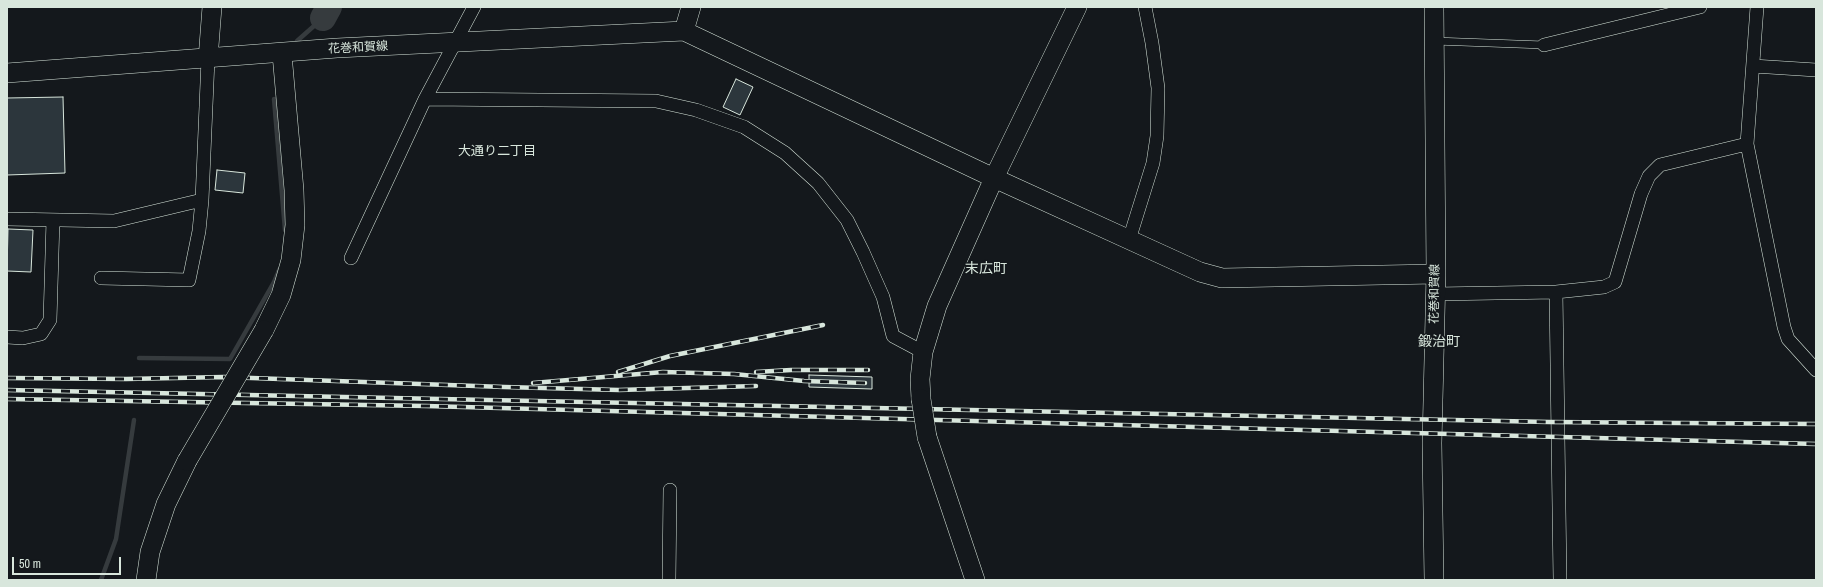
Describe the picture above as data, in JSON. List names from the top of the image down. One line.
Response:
{"streets":{"street":["花巻和賀線"]},"districts":["大通り二丁目","末広町","鍛治町"],"scale_bar":"50 m"}
